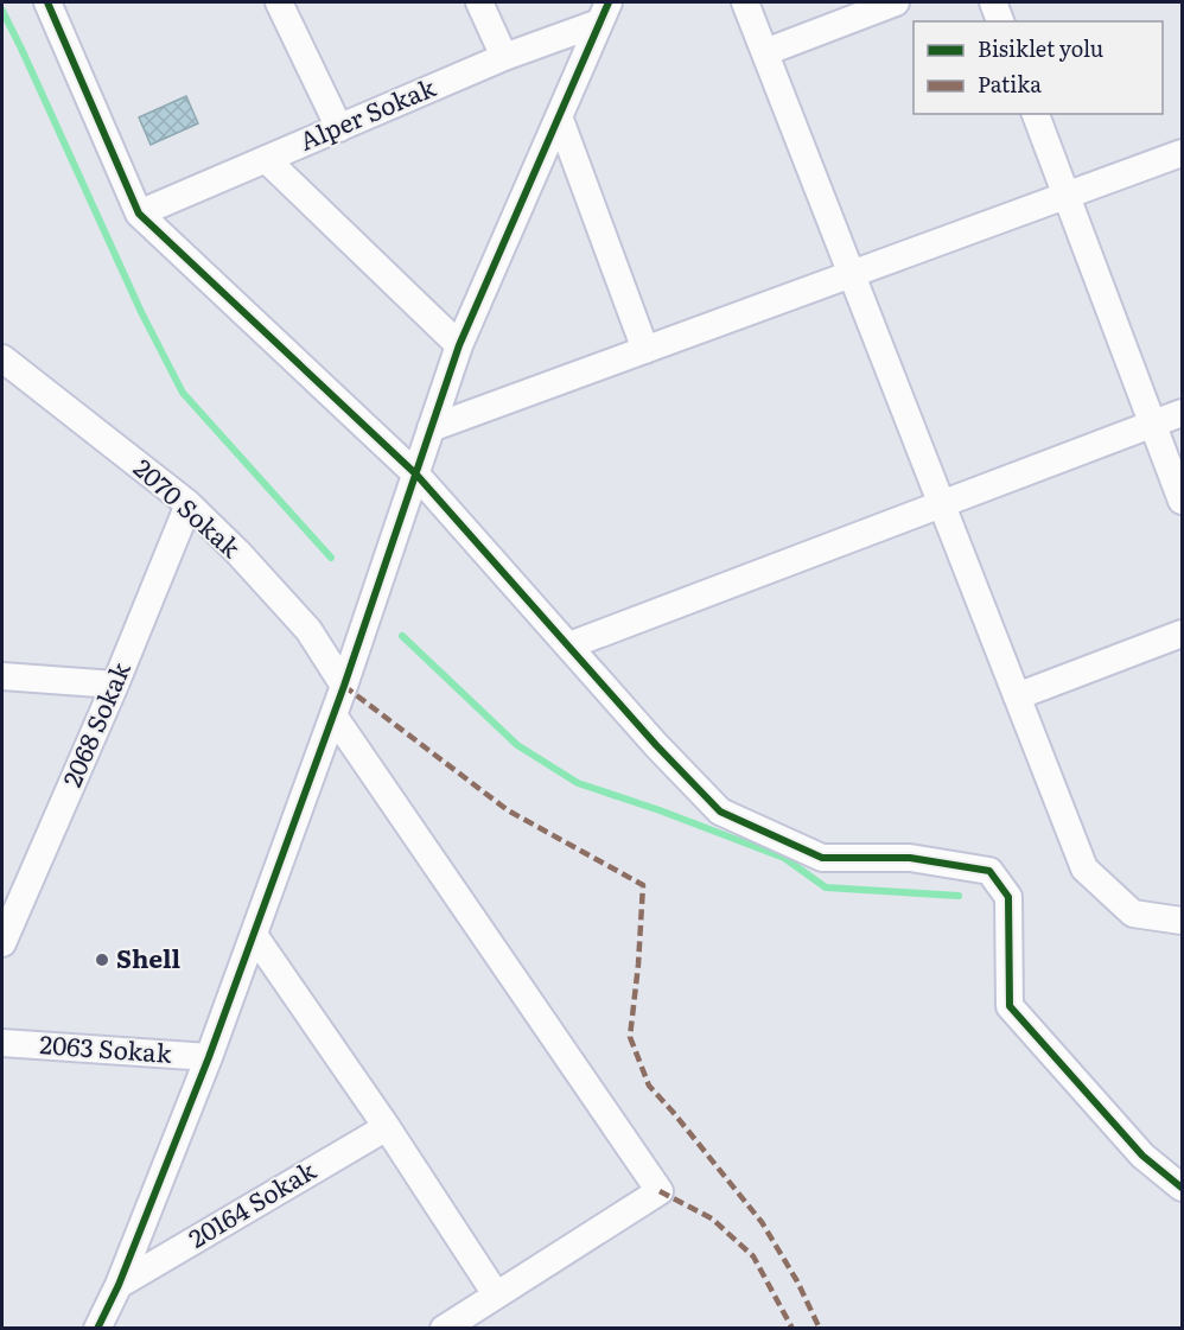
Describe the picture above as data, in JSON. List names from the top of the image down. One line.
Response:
{"streets":{"street":["Alper Sokak","2070 Sokak","2068 Sokak","2063 Sokak","20164 Sokak"]},"crossings":[["2070 Sokak","2068 Sokak"]],"places":["Shell"],"legend":["Bisiklet yolu","Patika"]}
